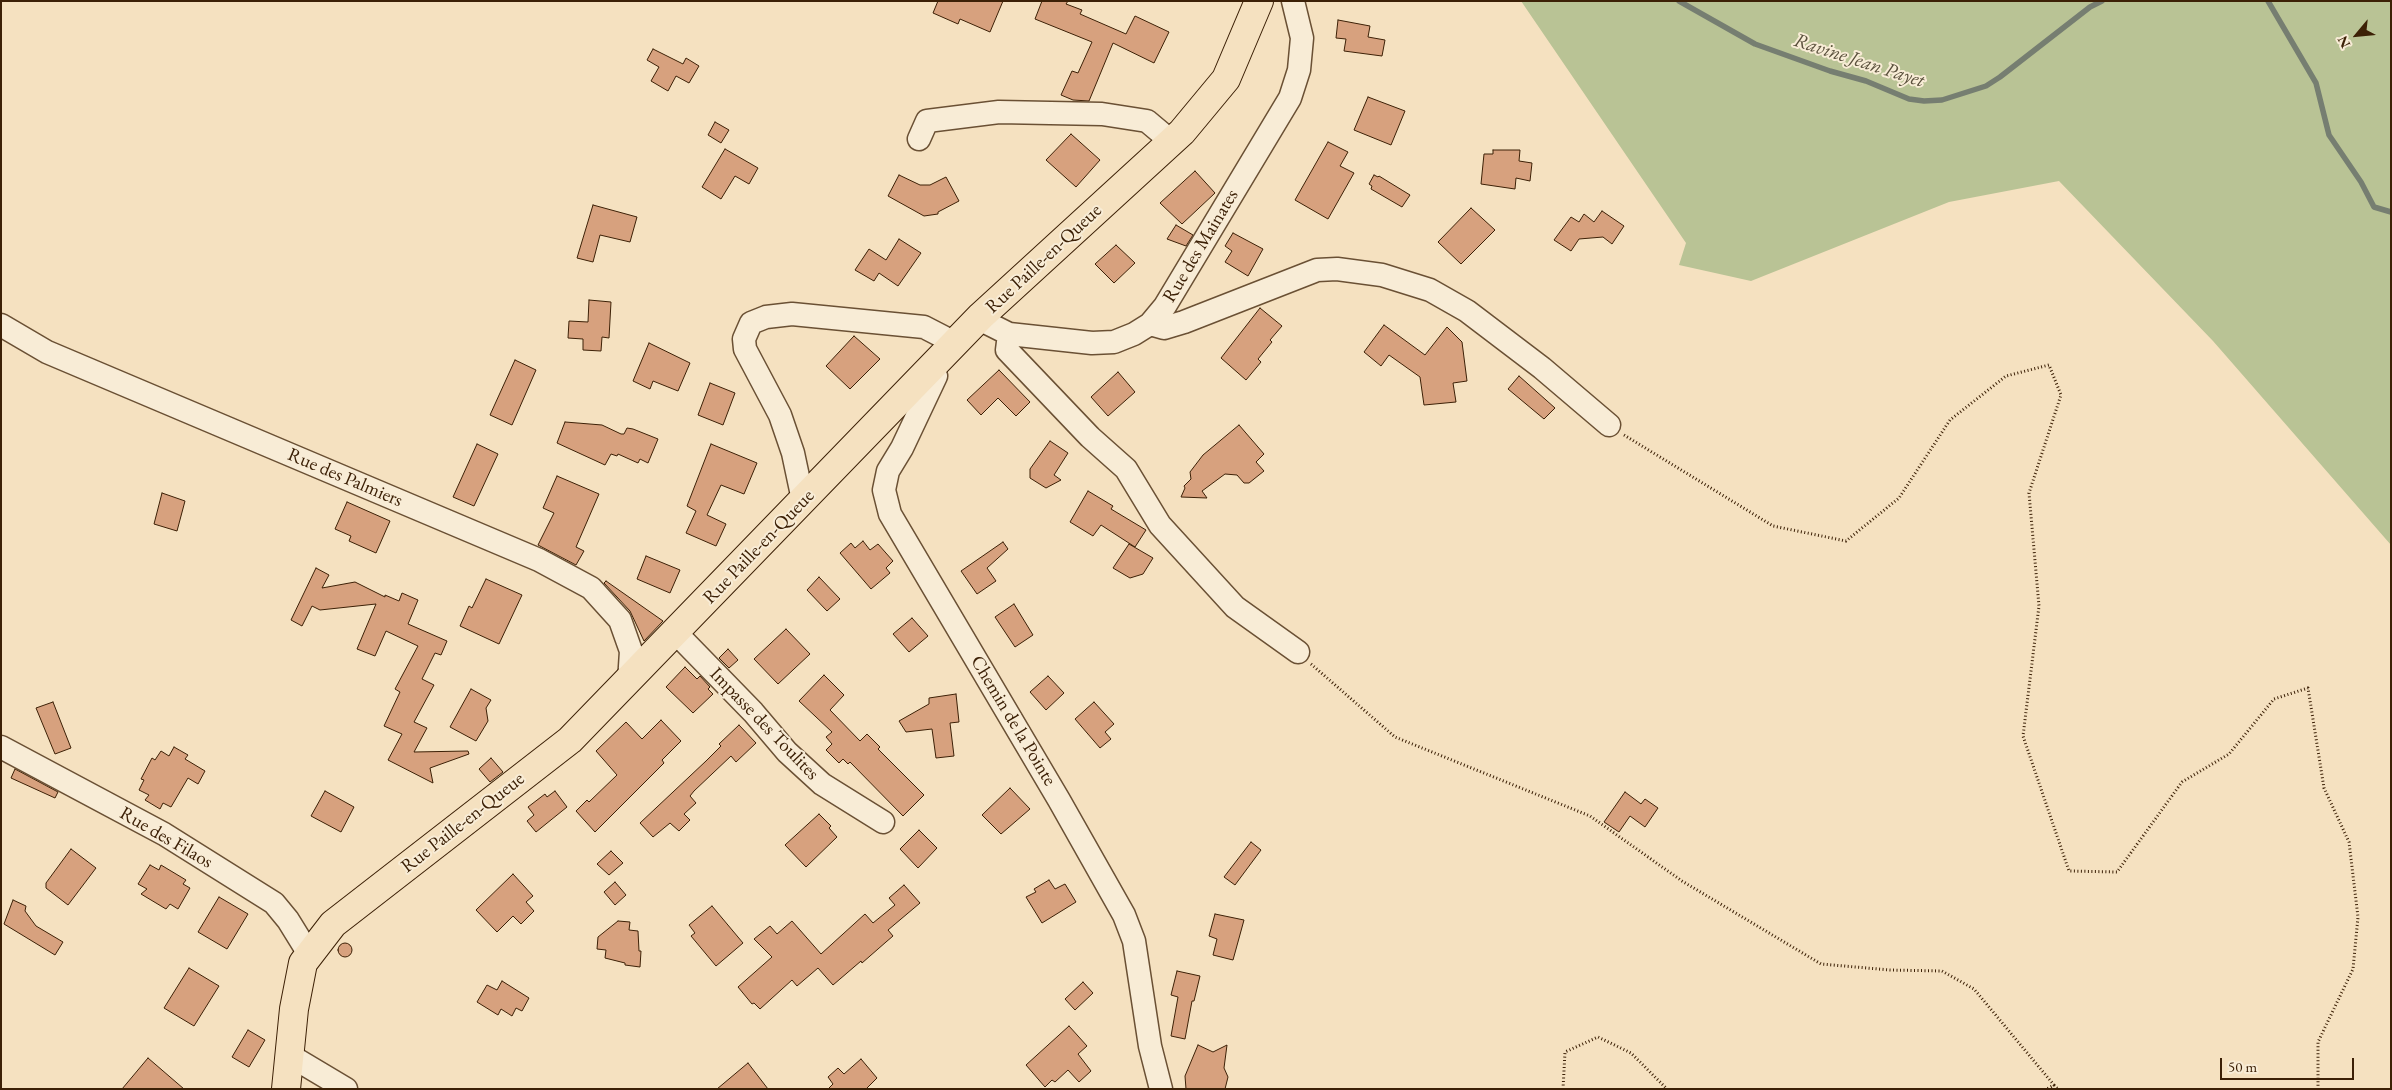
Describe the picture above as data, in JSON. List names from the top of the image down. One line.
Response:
{"streets":{"main road":["Rue Paille-en-Queue"],"street":["Rue des Mainates","Rue des Palmiers","Chemin de la Pointe","Impasse des Toulites","Rue des Filaos"]},"crossings":[["Rue des Mainates","Rue Paille-en-Queue"],["Rue Paille-en-Queue","Rue des Palmiers"],["Rue Paille-en-Queue","Chemin de la Pointe"],["Rue Paille-en-Queue","Impasse des Toulites"],["Rue Paille-en-Queue","Rue des Filaos"]],"water":["Ravine Jean Payet"],"scale_bar":"50 m","north":"bottom left"}
